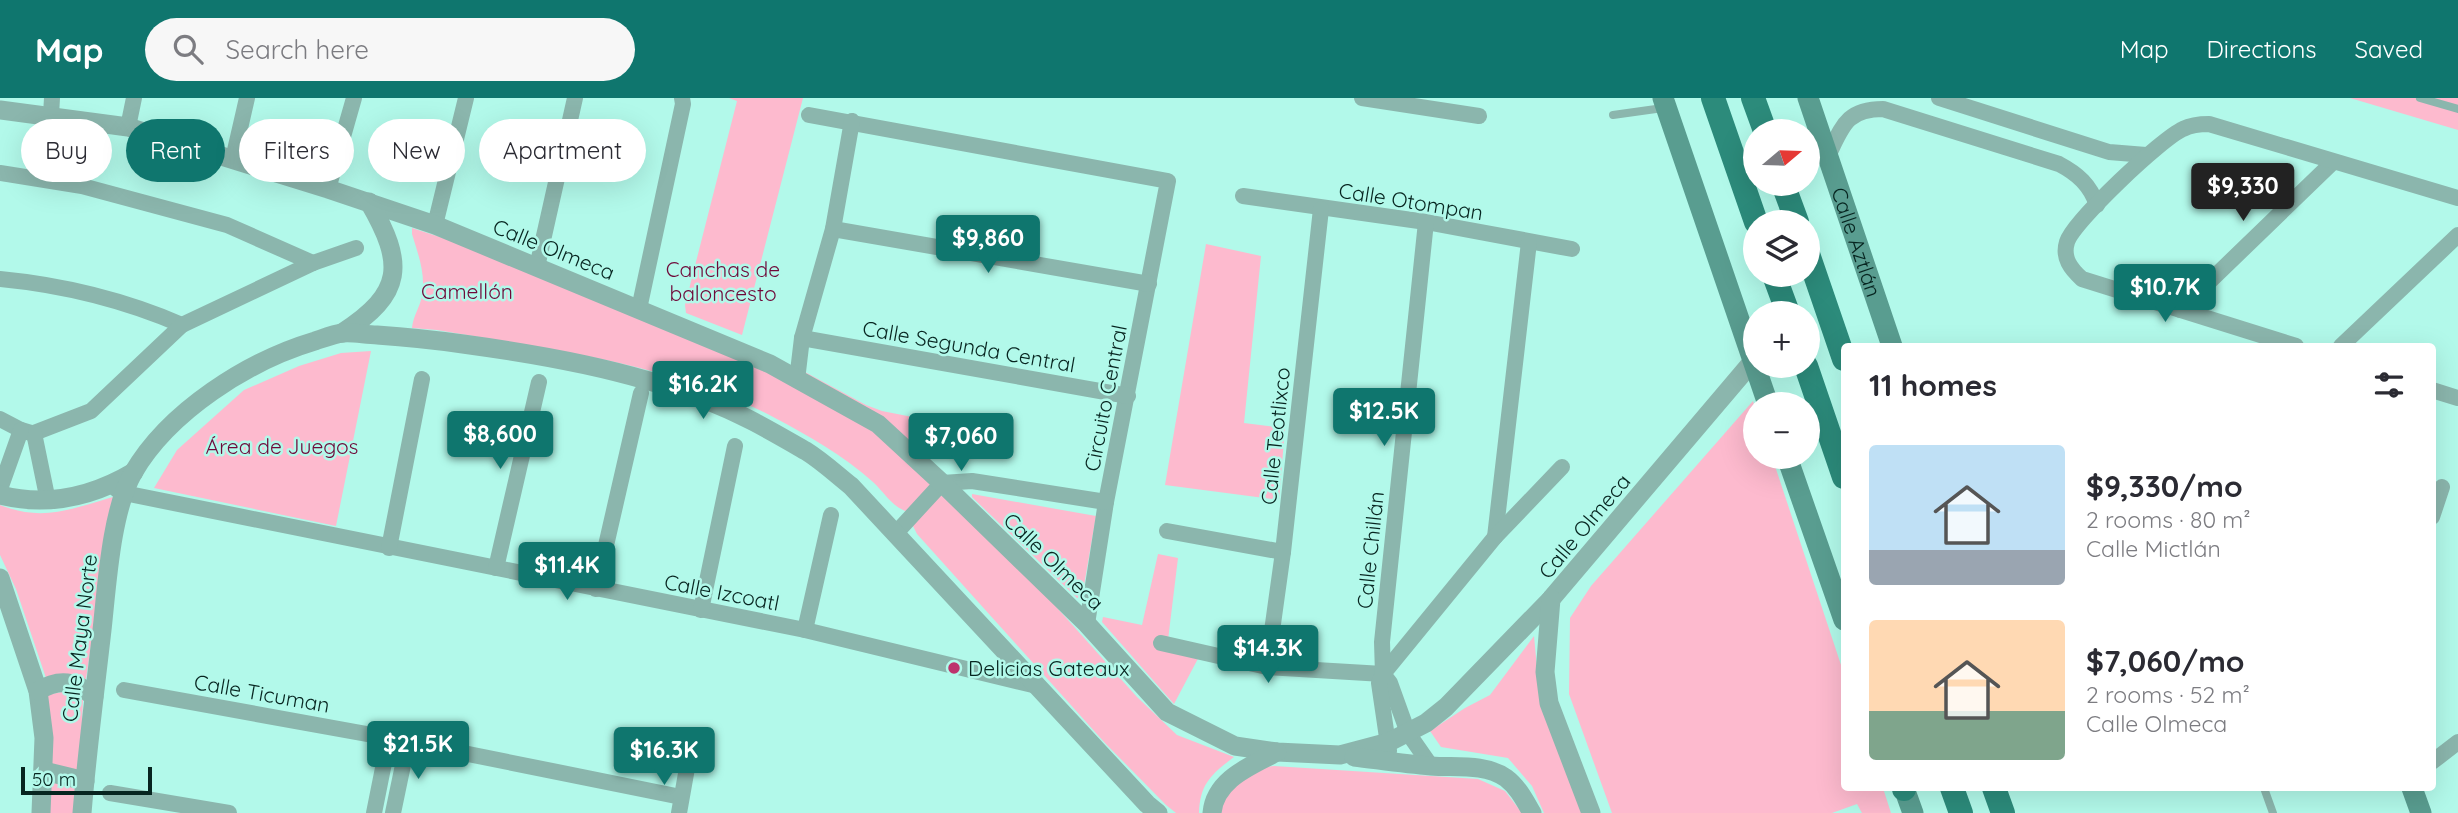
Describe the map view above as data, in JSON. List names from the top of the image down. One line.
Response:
{"streets":{"main road":["Calle Aztlán"],"street":["Calle Otompan","Calle Olmeca","Calle Segunda Central","Circuito Central","Calle Teotlixco","Calle Chillán","Calle Izcoatl","Calle Maya Norte","Calle Ticuman"]},"crossings":[["Calle Otompan","Calle Teotlixco"],["Calle Otompan","Calle Chillán"],["Calle Olmeca","Circuito Central"],["Calle Olmeca","Calle Chillán"],["Calle Segunda Central","Circuito Central"],["Calle Izcoatl","Calle Maya Norte"]],"parks":["Canchas de baloncesto","Camellón","Área de Juegos"],"places":["Delicias Gateaux"],"scale_bar":"50 m","north":"right","page":{"header":"Map","search":"Search here","nav":["Map","Directions","Saved"],"map_buttons":["+","−"],"chip":["Buy","Rent","Filters","New","Apartment"],"price":["$9,330","$9,860","$10.7K","$16.2K","$12.5K","$8,600","$7,060","$11.4K","$14.3K","$21.5K","$16.3K"],"heading":"11 homes","list":[{"name":"$9,330/mo","note":"2 rooms · 80 m² · Calle Mictlán"},{"name":"$7,060/mo","note":"2 rooms · 52 m² · Calle Olmeca"}],"scale":"50 m"}}
